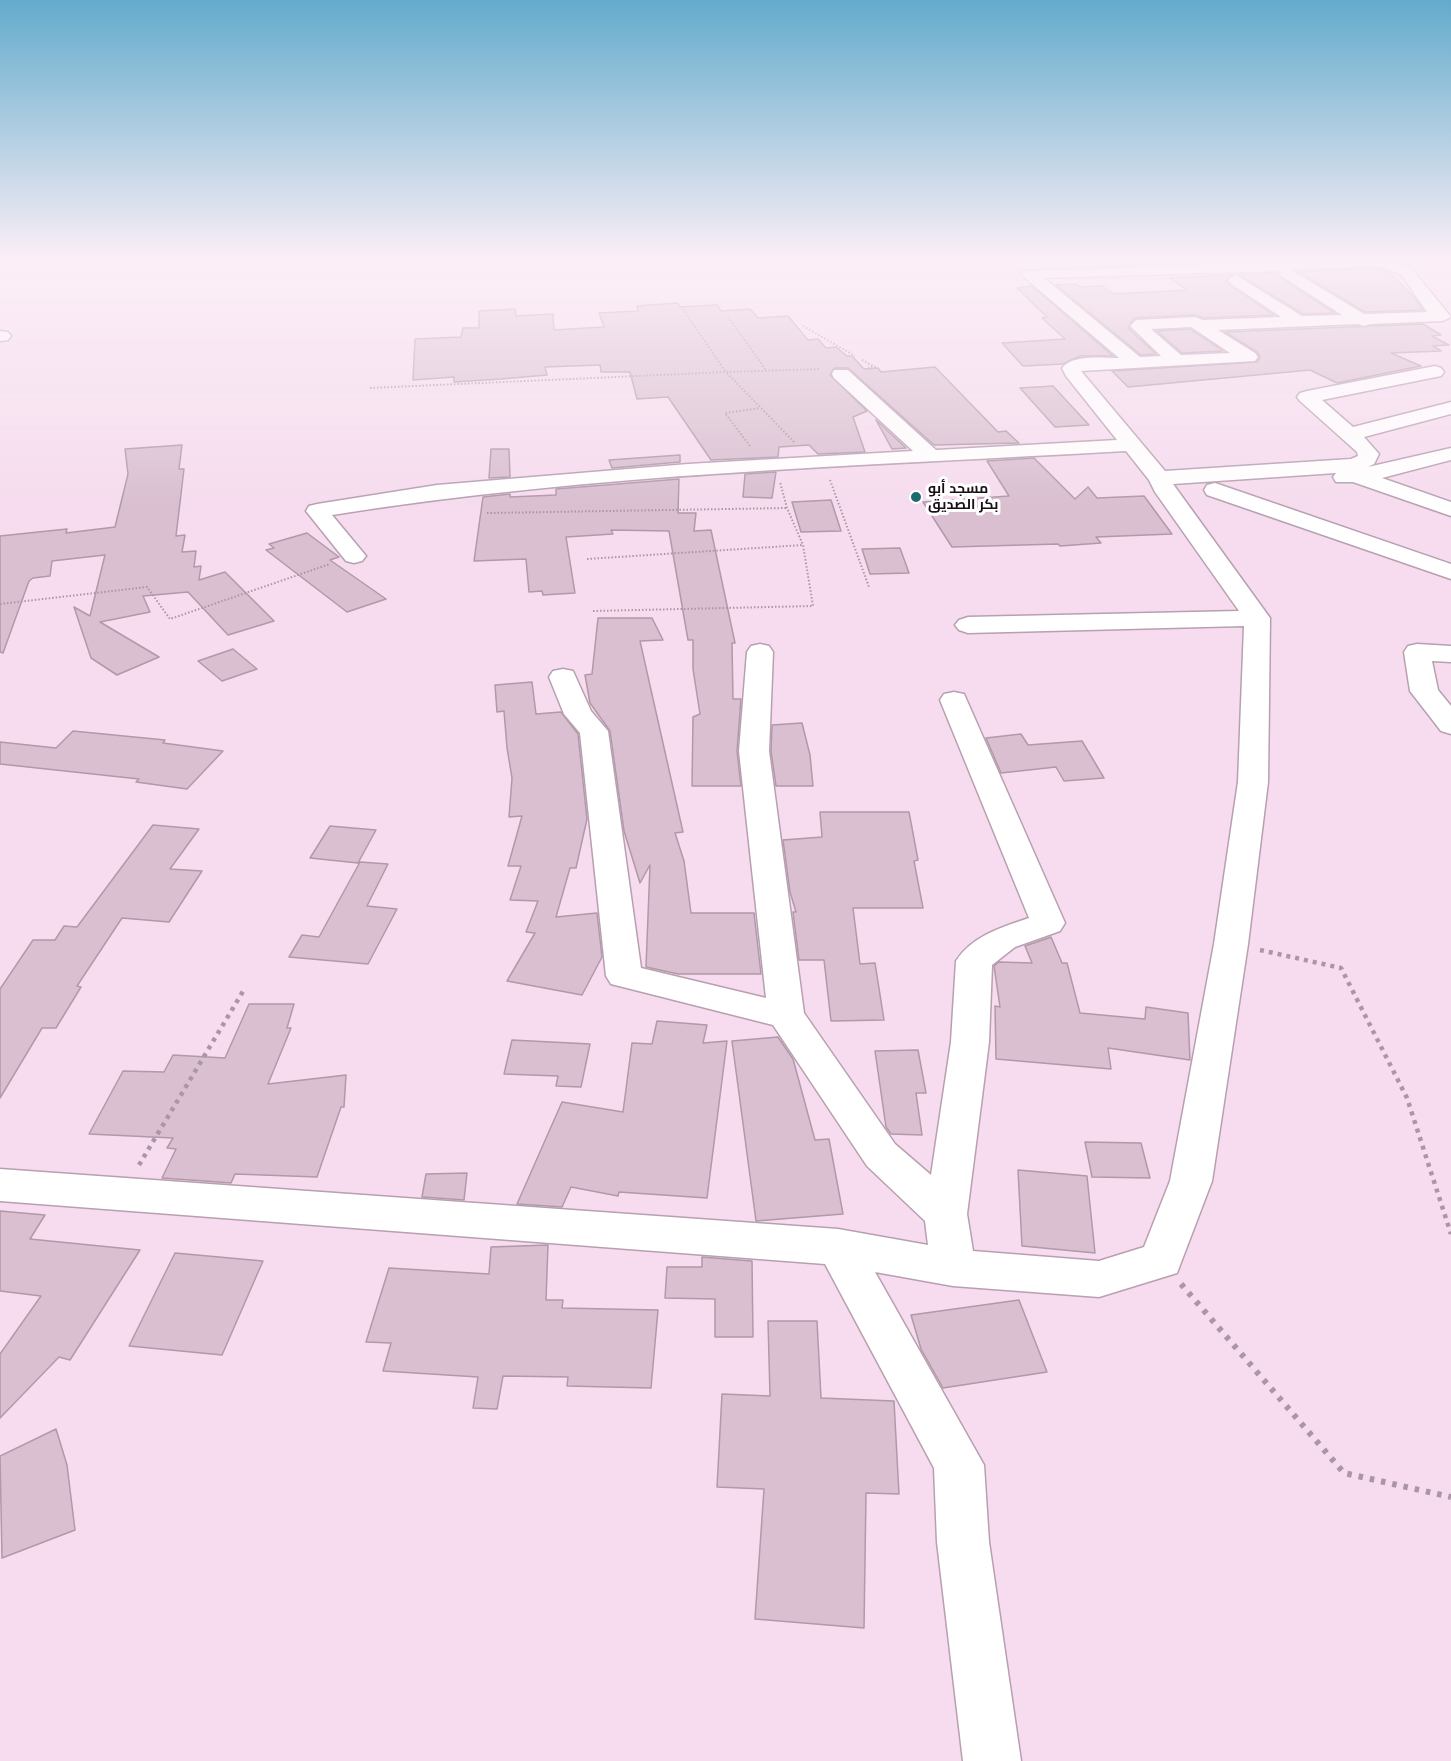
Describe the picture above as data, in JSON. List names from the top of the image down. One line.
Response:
{"places":["مسجد أبو بكر الصديق"]}
